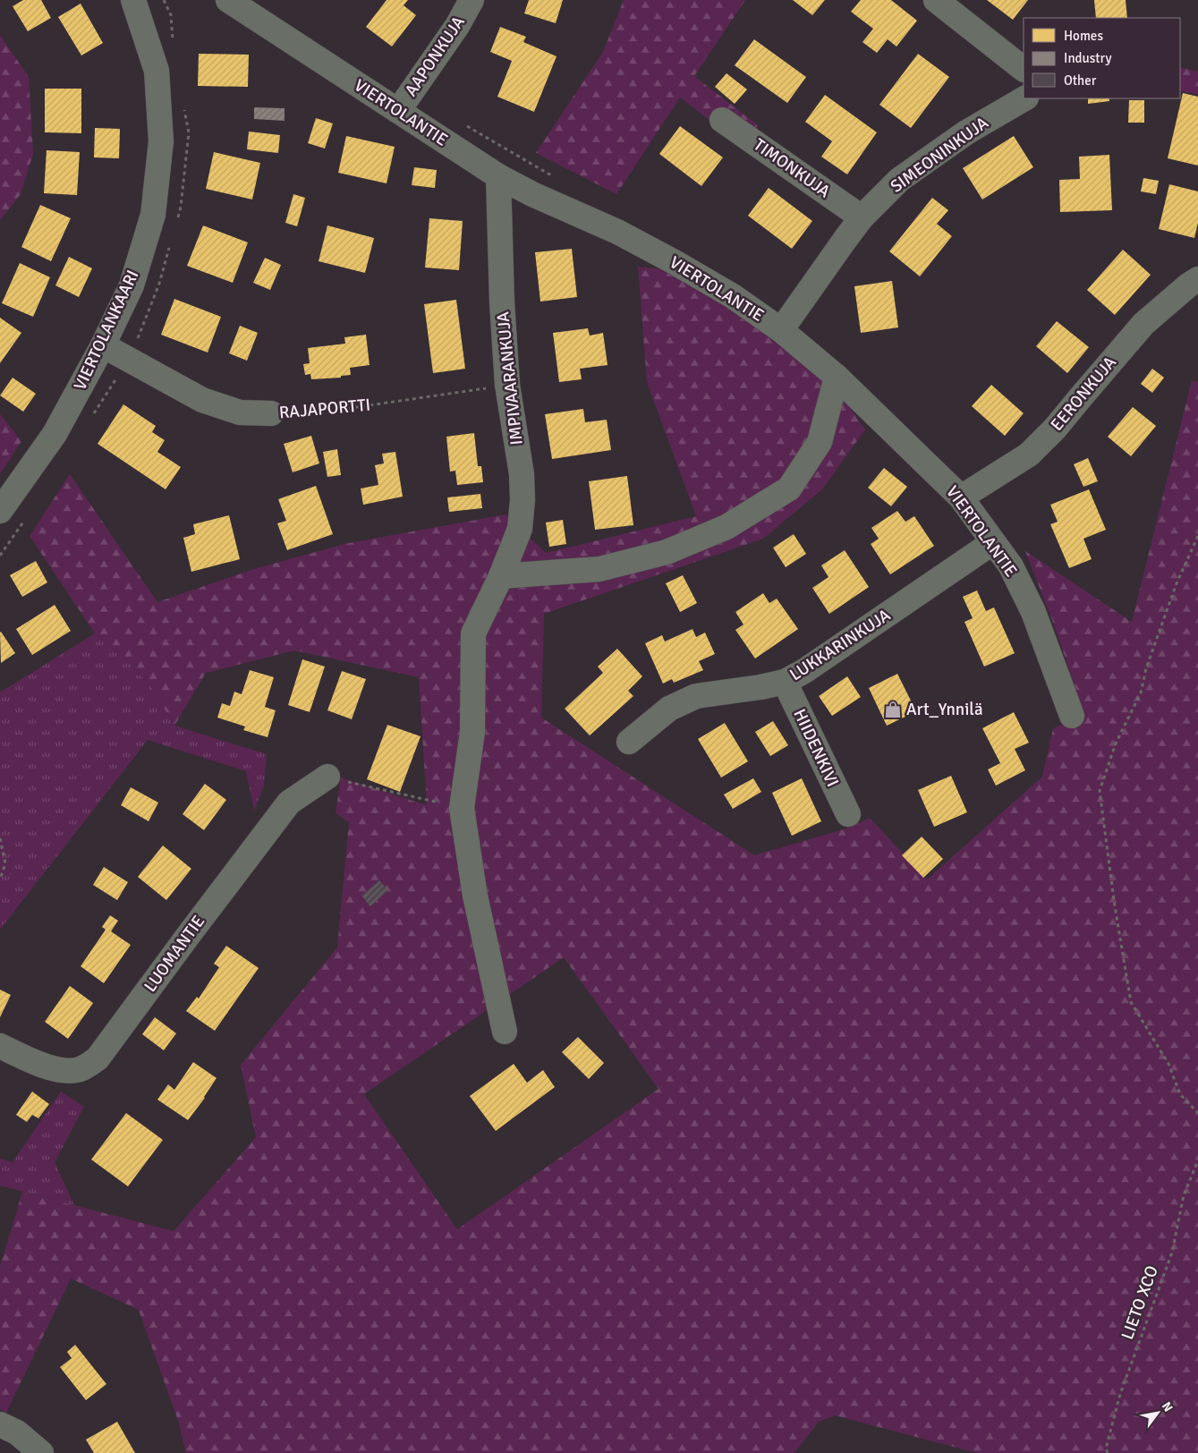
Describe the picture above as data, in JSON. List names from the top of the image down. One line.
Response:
{"streets":{"street":["AAPONKUJA","VIERTOLANTIE","SIMEONINKUJA","TIMONKUJA","VIERTOLANKAARI","IMPIVAARANKUJA","EERONKUJA","RAJAPORTTI","LUKKARINKUJA","HIIDENKIVI","LUOMANTIE"],"path":["LIETO XCO"]},"crossings":[["AAPONKUJA","VIERTOLANTIE"],["VIERTOLANTIE","SIMEONINKUJA"],["VIERTOLANTIE","IMPIVAARANKUJA"],["VIERTOLANTIE","EERONKUJA"],["VIERTOLANTIE","LUKKARINKUJA"],["SIMEONINKUJA","TIMONKUJA"],["VIERTOLANKAARI","RAJAPORTTI"],["IMPIVAARANKUJA","RAJAPORTTI"],["LUKKARINKUJA","HIIDENKIVI"]],"places":{"shop":["Art_Ynnilä"]},"legend":["Homes","Industry","Other"],"north":"top right"}
